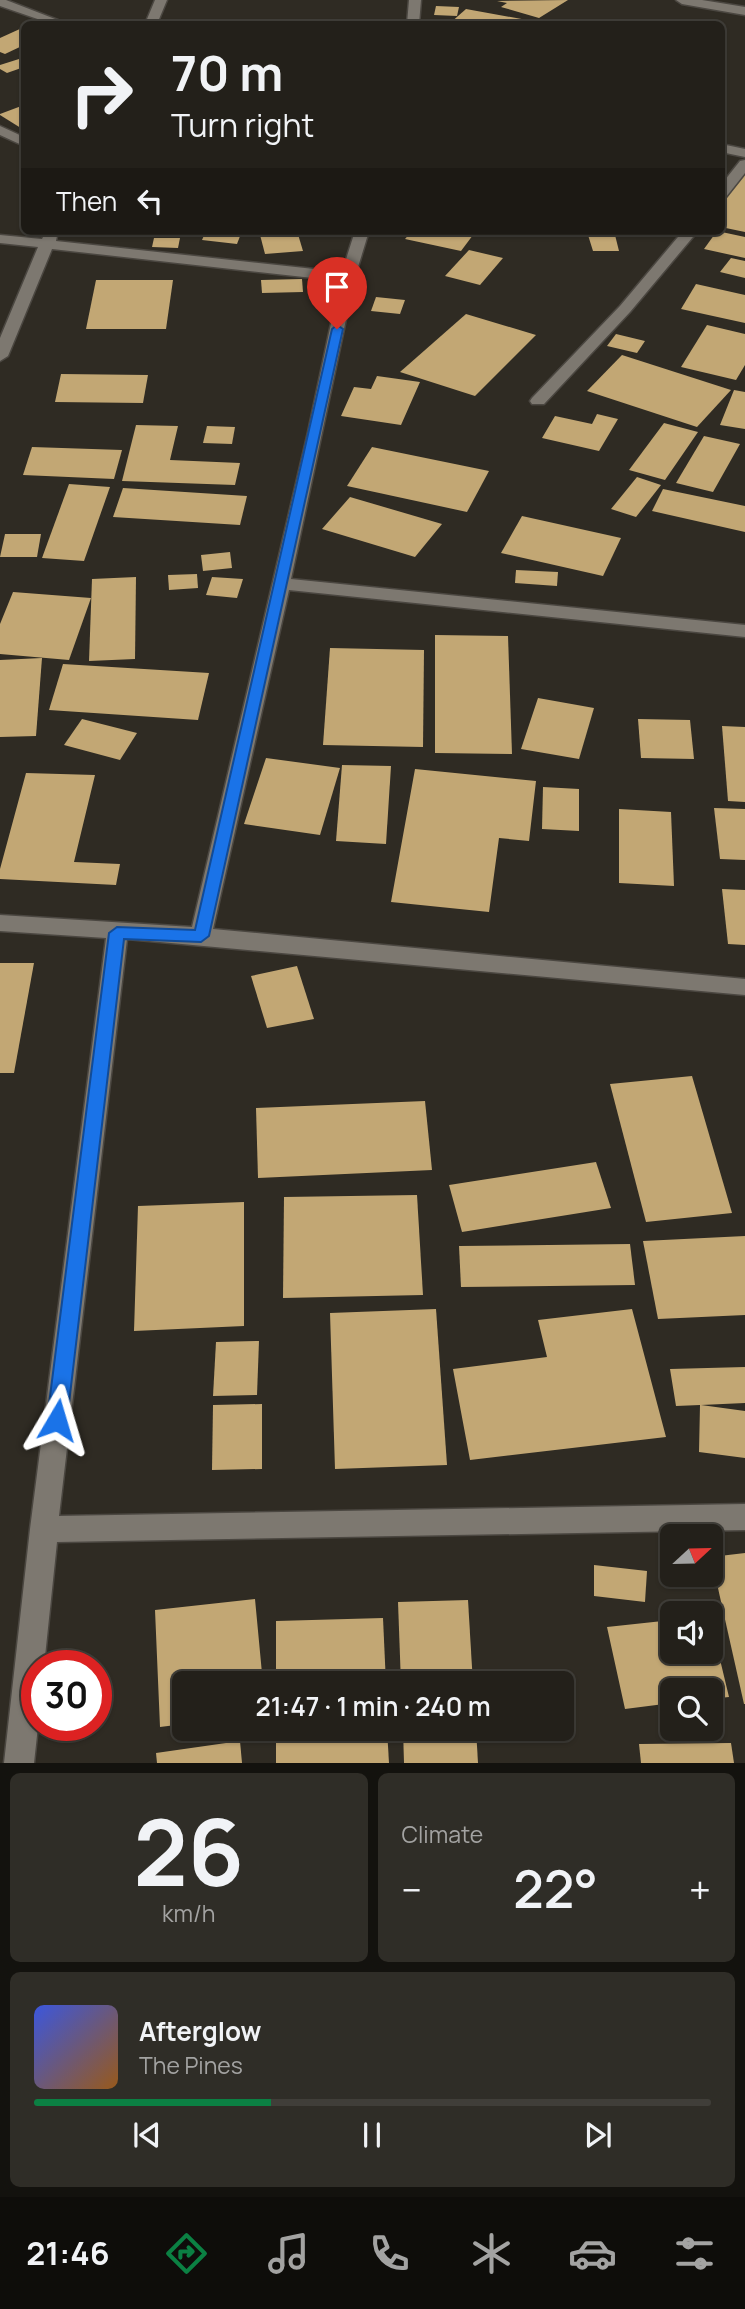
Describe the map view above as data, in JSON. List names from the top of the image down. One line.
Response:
{"north":"right","page":{"turn":["70 m","Turn right"],"then":"Then","limit":"30","trip":"21:47 · 1 min · 240 m","tile":[["26","km/h"],"Climate"],"heat":["−","22°","+"],"song":["Afterglow","The Pines"],"tabs":"21:46"}}
